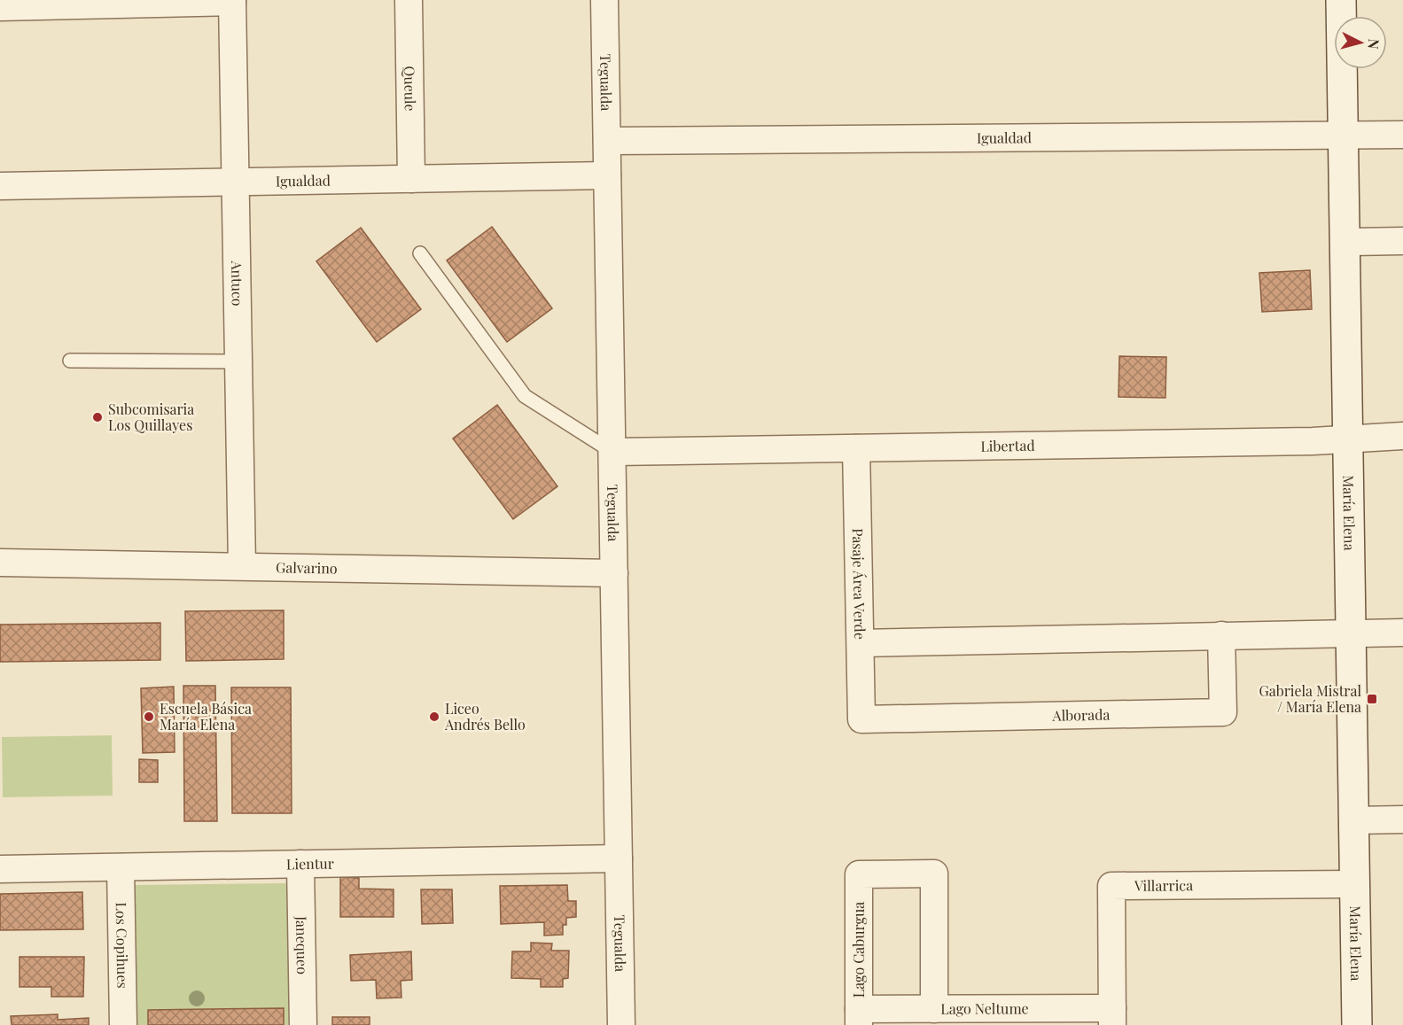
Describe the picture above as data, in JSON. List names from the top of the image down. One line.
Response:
{"streets":{"street":["Tegualda","Queule","Igualdad","Antuco","Libertad","María Elena","Galvarino","Pasaje Área Verde","Alborada","Lientur","Villarrica","Janequeo","Los Copihues","Lago Caburgua","Lago Neltume"]},"crossings":[["Tegualda","Igualdad"],["Tegualda","Libertad"],["Tegualda","Galvarino"],["Tegualda","Lientur"],["Queule","Igualdad"],["Igualdad","Antuco"],["Igualdad","María Elena"],["Antuco","Galvarino"],["Libertad","María Elena"],["Libertad","Pasaje Área Verde"],["María Elena","Villarrica"],["Pasaje Área Verde","Alborada"],["Lientur","Janequeo"],["Lientur","Los Copihues"],["Villarrica","Lago Neltume"],["Lago Caburgua","Lago Neltume"]],"places":{"other":["Subcomisaria Los Quillayes","Escuela Básica María Elena","Liceo Andrés Bello"],"transit":["Gabriela Mistral / María Elena"]},"north":"right"}
